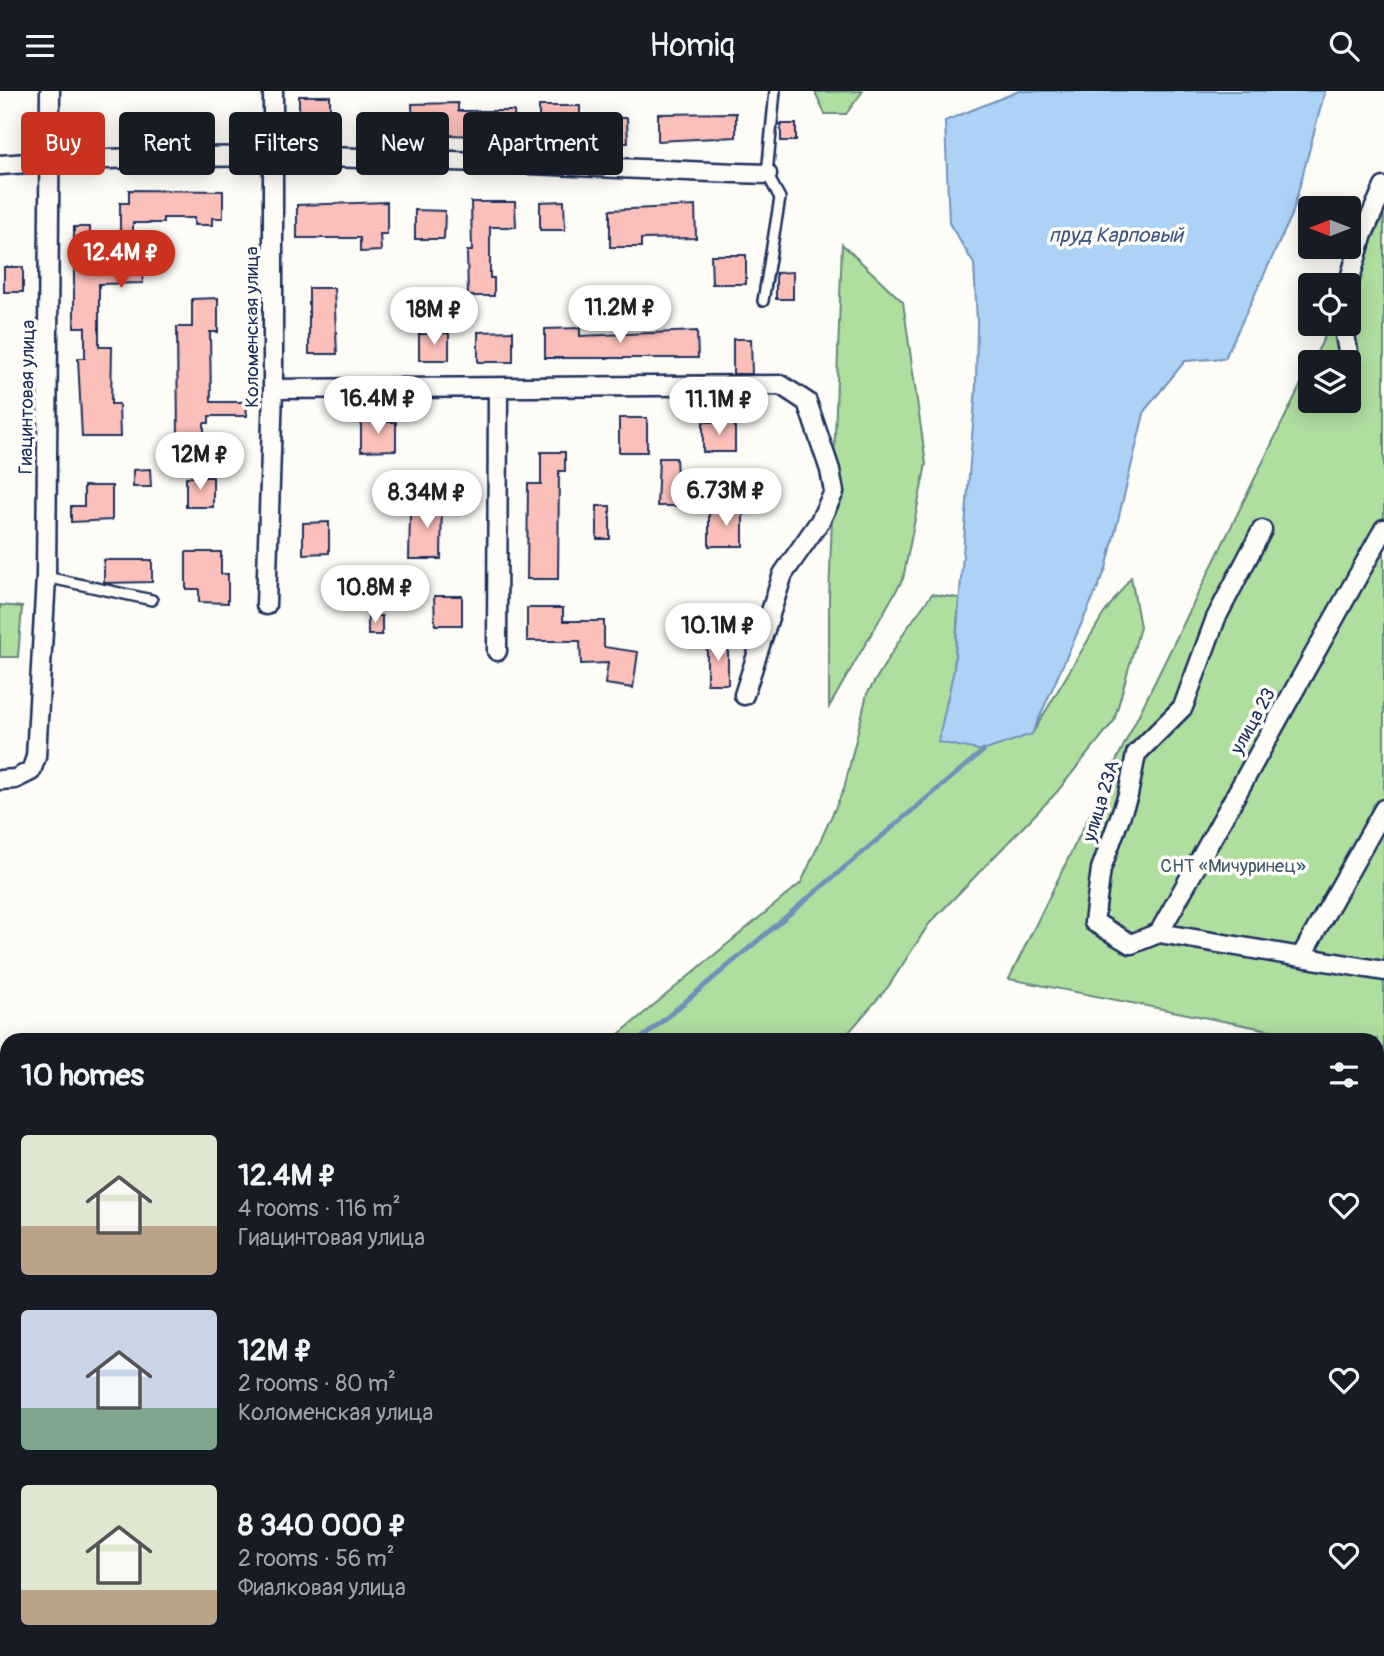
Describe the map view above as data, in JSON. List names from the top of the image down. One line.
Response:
{"streets":{"street":["Коломенская улица","Гиацинтовая улица","улица 23","улица 23А"]},"crossings":[["улица 23","улица 23А"]],"water":["пруд Карповый"],"parks":["СНТ «Мичуринец»"],"north":"left","page":{"header":"Homiq","chip":["Buy","Rent","Filters","New","Apartment"],"price":["12.4M ₽","11.2M ₽","18M ₽","16.4M ₽","11.1M ₽","12M ₽","6.73M ₽","8.34M ₽","10.8M ₽","10.1M ₽"],"heading":"10 homes","list":[{"name":"12.4M ₽","note":"4 rooms · 116 m² · Гиацинтовая улица"},{"name":"12M ₽","note":"2 rooms · 80 m² · Коломенская улица"},{"name":"8 340 000 ₽","note":"2 rooms · 56 m² · Фиалковая улица"}]}}
